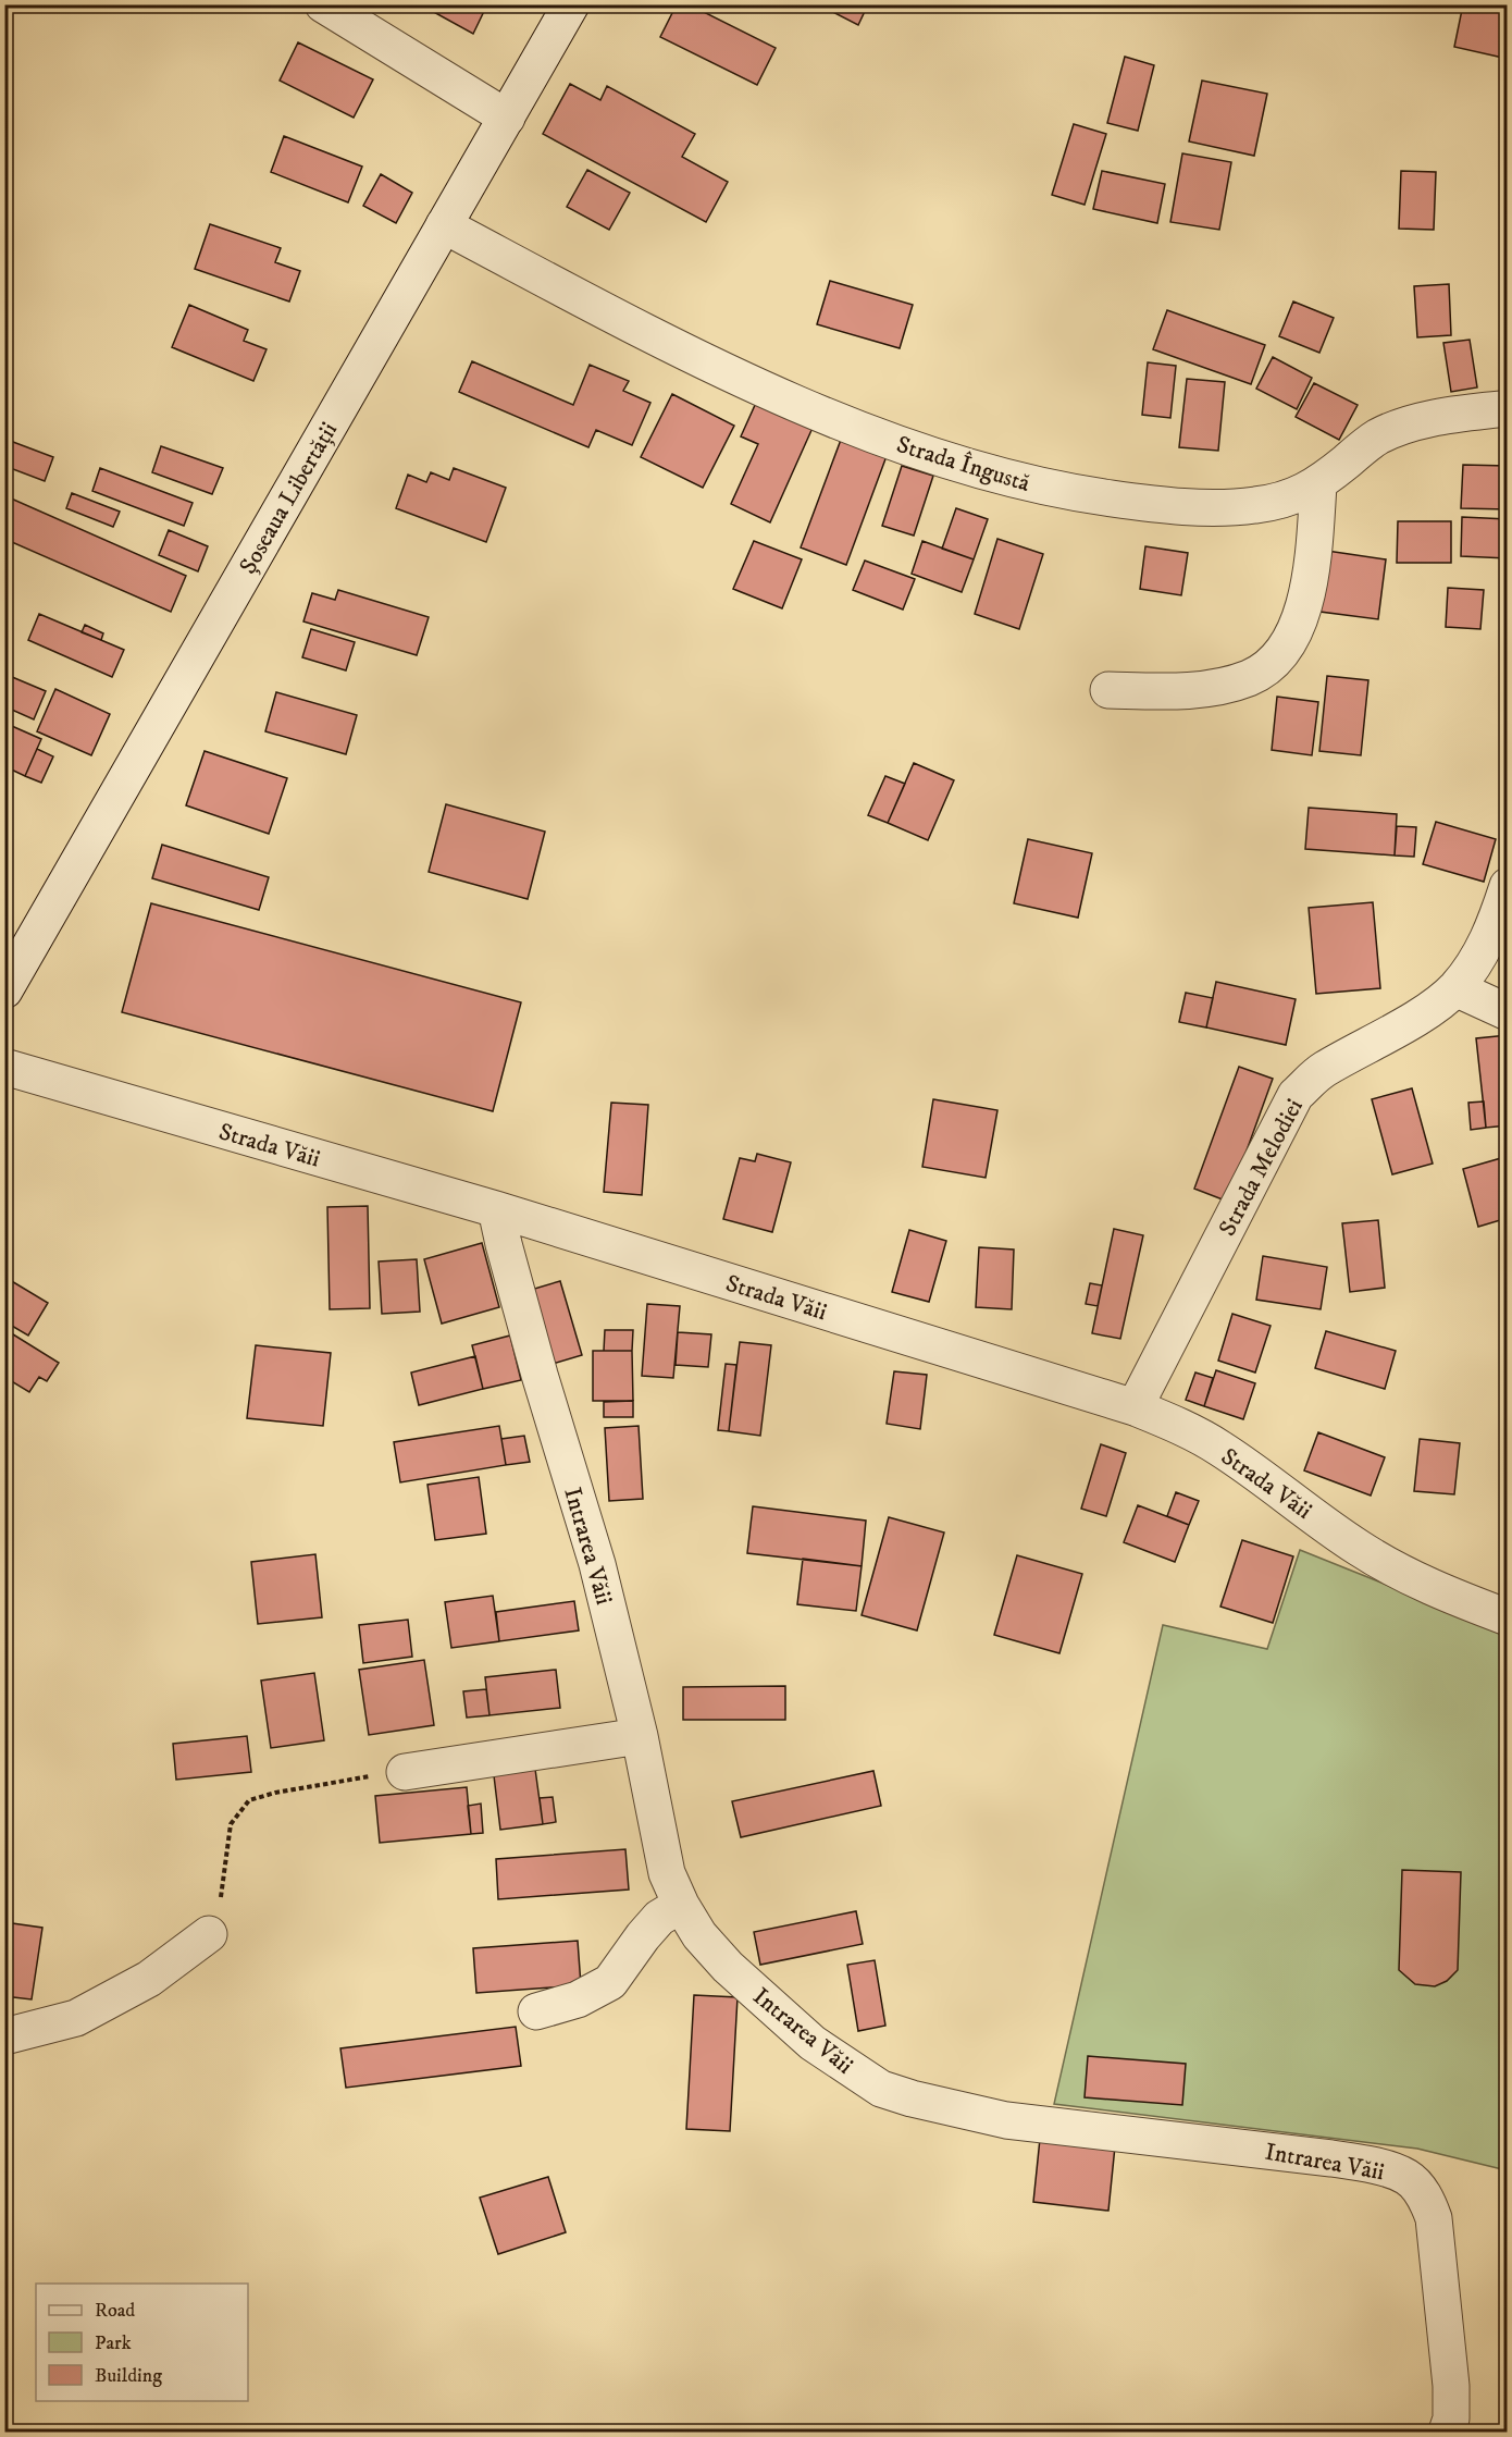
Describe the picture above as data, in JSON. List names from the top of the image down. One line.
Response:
{"streets":{"street":["Strada Îngustă","Șoseaua Libertății","Strada Văii","Strada Melodiei","Intrarea Văii"]},"crossings":[["Strada Îngustă","Șoseaua Libertății"],["Strada Văii","Strada Melodiei"],["Strada Văii","Intrarea Văii"]],"legend":["Road","Park","Building"]}
